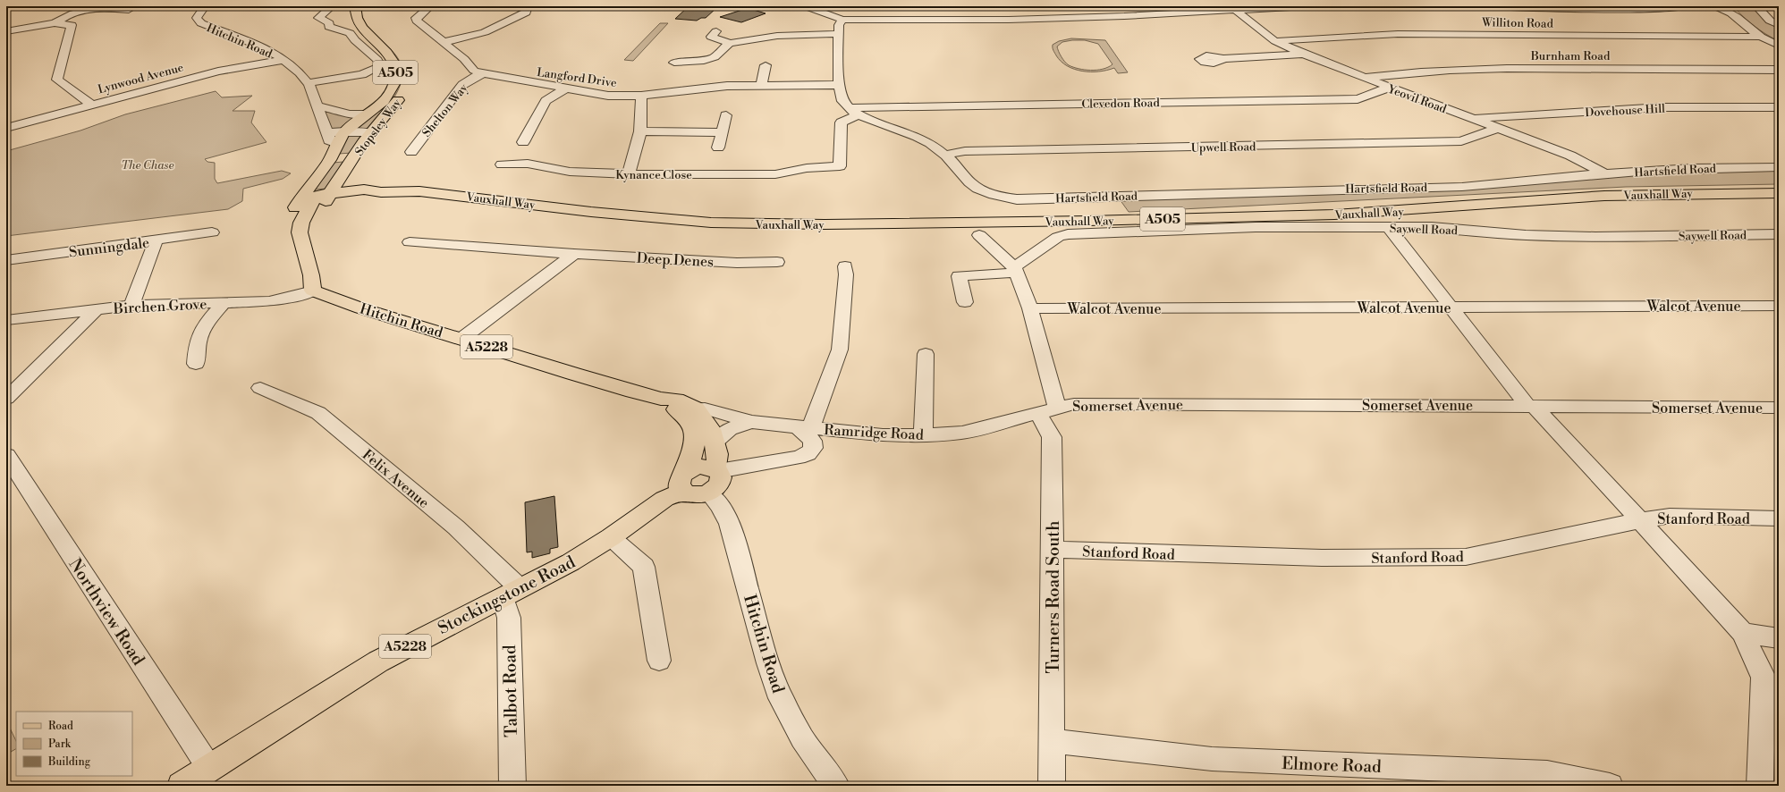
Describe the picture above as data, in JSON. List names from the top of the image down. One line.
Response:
{"streets":{"main road":["Hitchin Road","A505","Stopsley Way","Vauxhall Way","A5228","Stockingstone Road"],"street":["Williton Road","Burnham Road","Langford Drive","Lynwood Avenue","Yeovil Road","Clevedon Road","Shelton Way","Dovehouse Hill","Upwell Road","Hartsfield Road","Kynance Close","Saywell Road","Sunningdale","Deep Denes","Birchen Grove","Walcot Avenue","Somerset Avenue","Ramridge Road","Felix Avenue","Stanford Road","Turners Road South","Northview Road","Talbot Road","Elmore Road"]},"crossings":[["Williton Road","Yeovil Road"],["Hitchin Road","Lynwood Avenue"],["Hitchin Road","Stopsley Way"],["Hitchin Road","Birchen Grove"],["Hitchin Road","Ramridge Road"],["Hitchin Road","Stockingstone Road"],["Burnham Road","Yeovil Road"],["Langford Drive","Shelton Way"],["Yeovil Road","Clevedon Road"],["Yeovil Road","Dovehouse Hill"],["Yeovil Road","Upwell Road"],["Yeovil Road","Hartsfield Road"],["Clevedon Road","Hartsfield Road"],["Clevedon Road","Kynance Close"],["Stopsley Way","Vauxhall Way"],["Upwell Road","Hartsfield Road"],["Hartsfield Road","Kynance Close"],["Saywell Road","Turners Road South"],["Walcot Avenue","Turners Road South"],["Somerset Avenue","Ramridge Road"],["Somerset Avenue","Turners Road South"],["Ramridge Road","Turners Road South"],["Felix Avenue","Stockingstone Road"],["Felix Avenue","Talbot Road"],["Stanford Road","Turners Road South"],["Stockingstone Road","Northview Road"],["Stockingstone Road","Talbot Road"],["Turners Road South","Elmore Road"]],"parks":["The Chase"],"legend":["Road","Park","Building"]}
